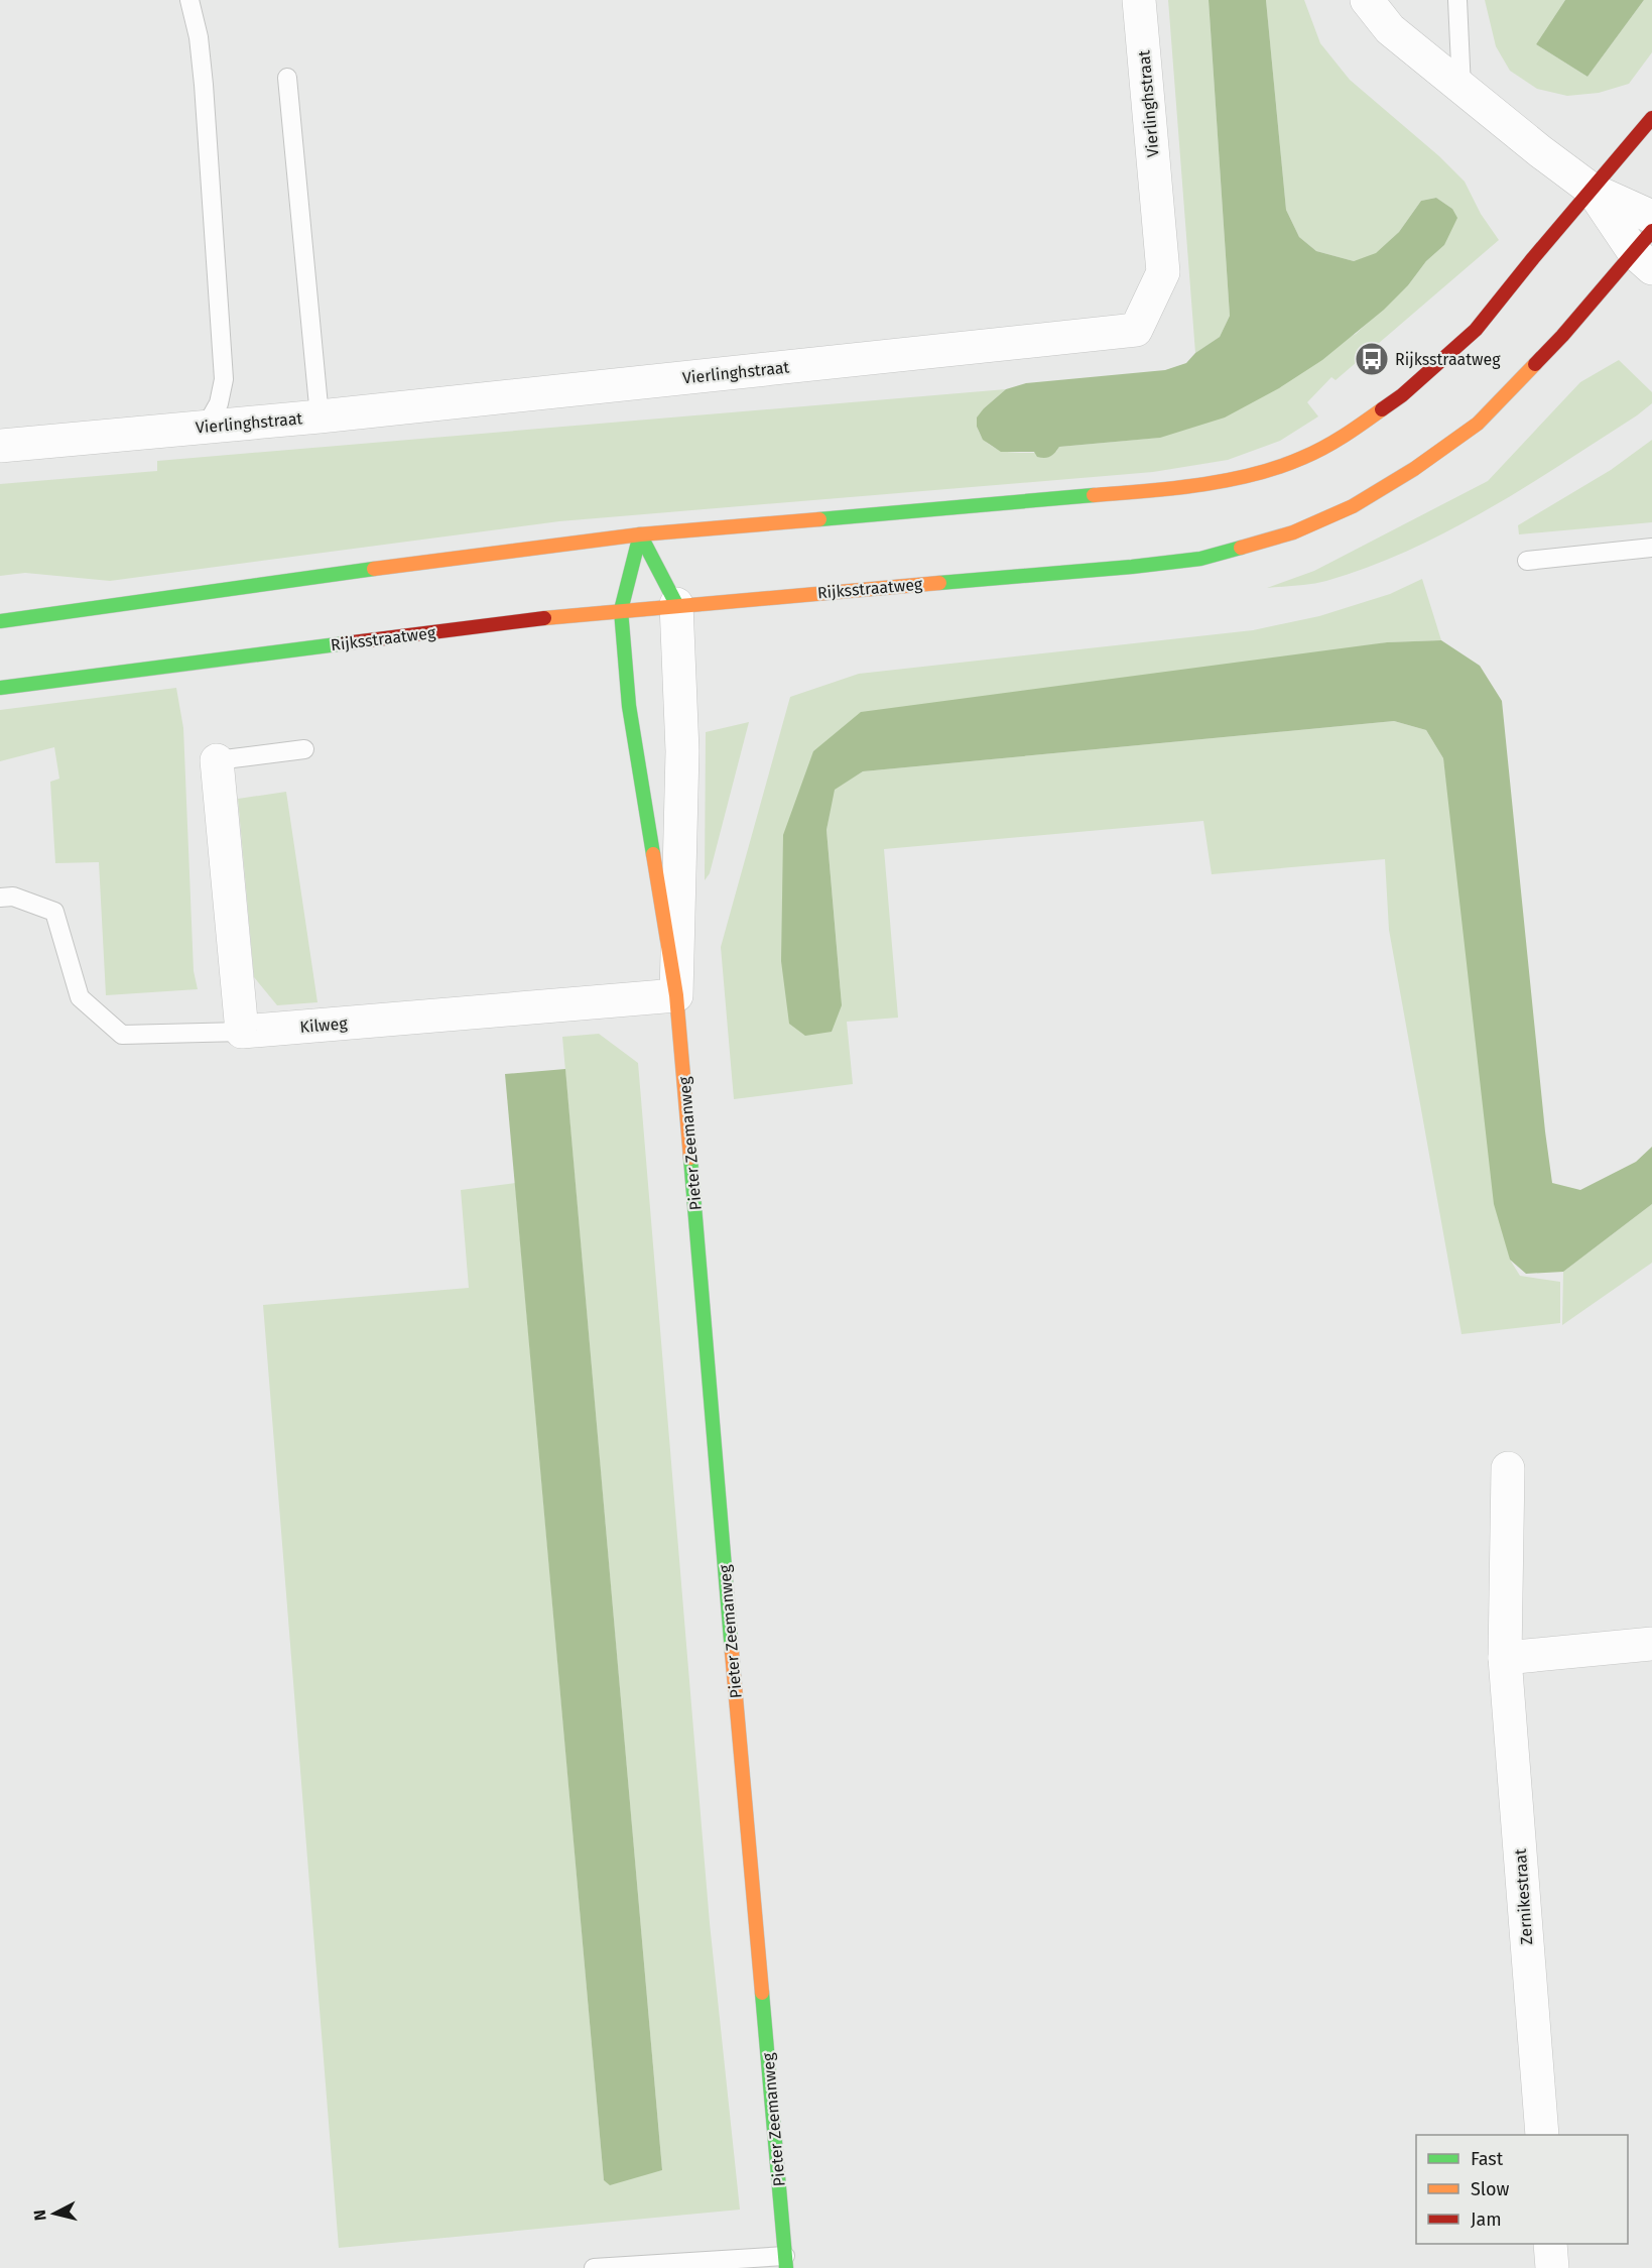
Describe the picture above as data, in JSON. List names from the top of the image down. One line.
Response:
{"streets":{"main road":["Rijksstraatweg","Pieter Zeemanweg"],"street":["Vierlinghstraat","Kilweg","Zernikestraat"]},"crossings":[["Rijksstraatweg","Pieter Zeemanweg"],["Kilweg","Pieter Zeemanweg"]],"places":{"bus stop":["Rijksstraatweg"]},"legend":["Fast","Slow","Jam"],"north":"left"}
